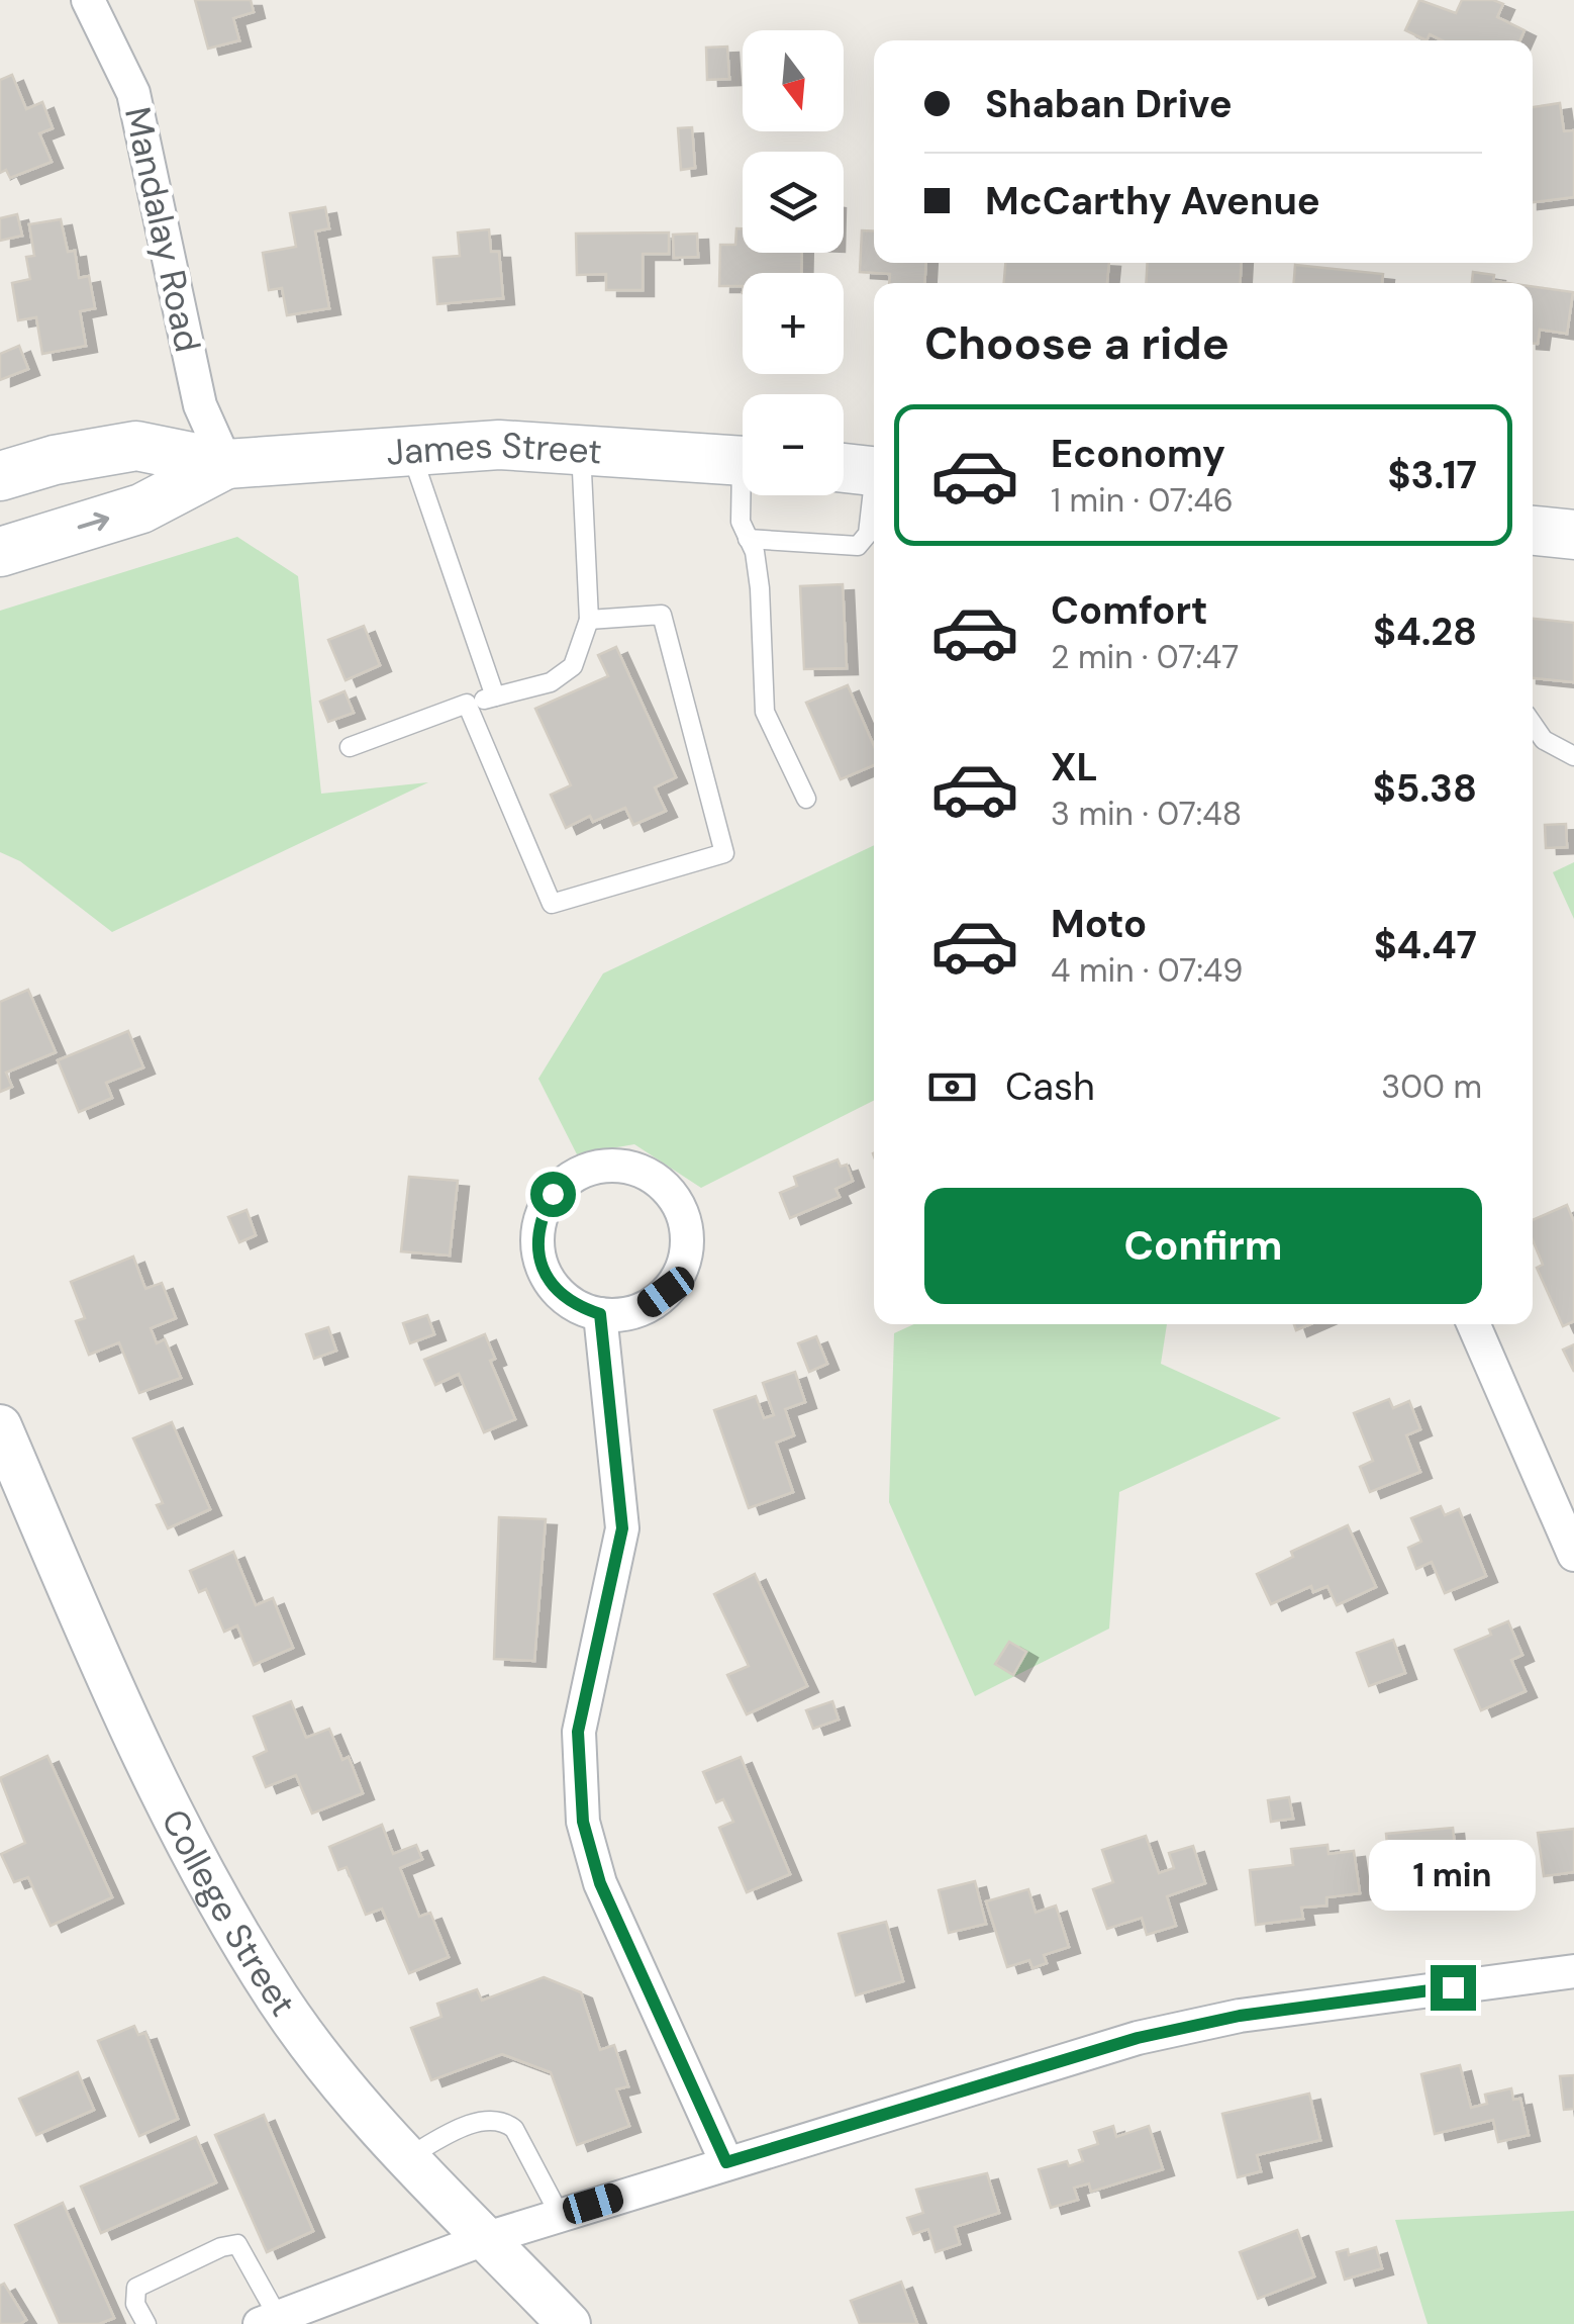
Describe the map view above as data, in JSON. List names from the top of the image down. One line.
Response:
{"streets":{"main road":["James Street"],"street":["Mandalay Road","College Street"]},"crossings":[["Mandalay Road","James Street"]],"north":"bottom","page":{"map_buttons":["+","−"],"banner":["Shaban Drive","McCarthy Avenue"],"heading":"Choose a ride","list":[{"name":"Economy","note":"1 min · 07:46","value":"$3.17"},{"name":"Comfort","note":"2 min · 07:47","value":"$4.28"},{"name":"XL","note":"3 min · 07:48","value":"$5.38"},{"name":"Moto","note":"4 min · 07:49","value":"$4.47"}],"pay":["Cash","300 m"],"buttons":"Confirm","bubble":"1 min"}}
